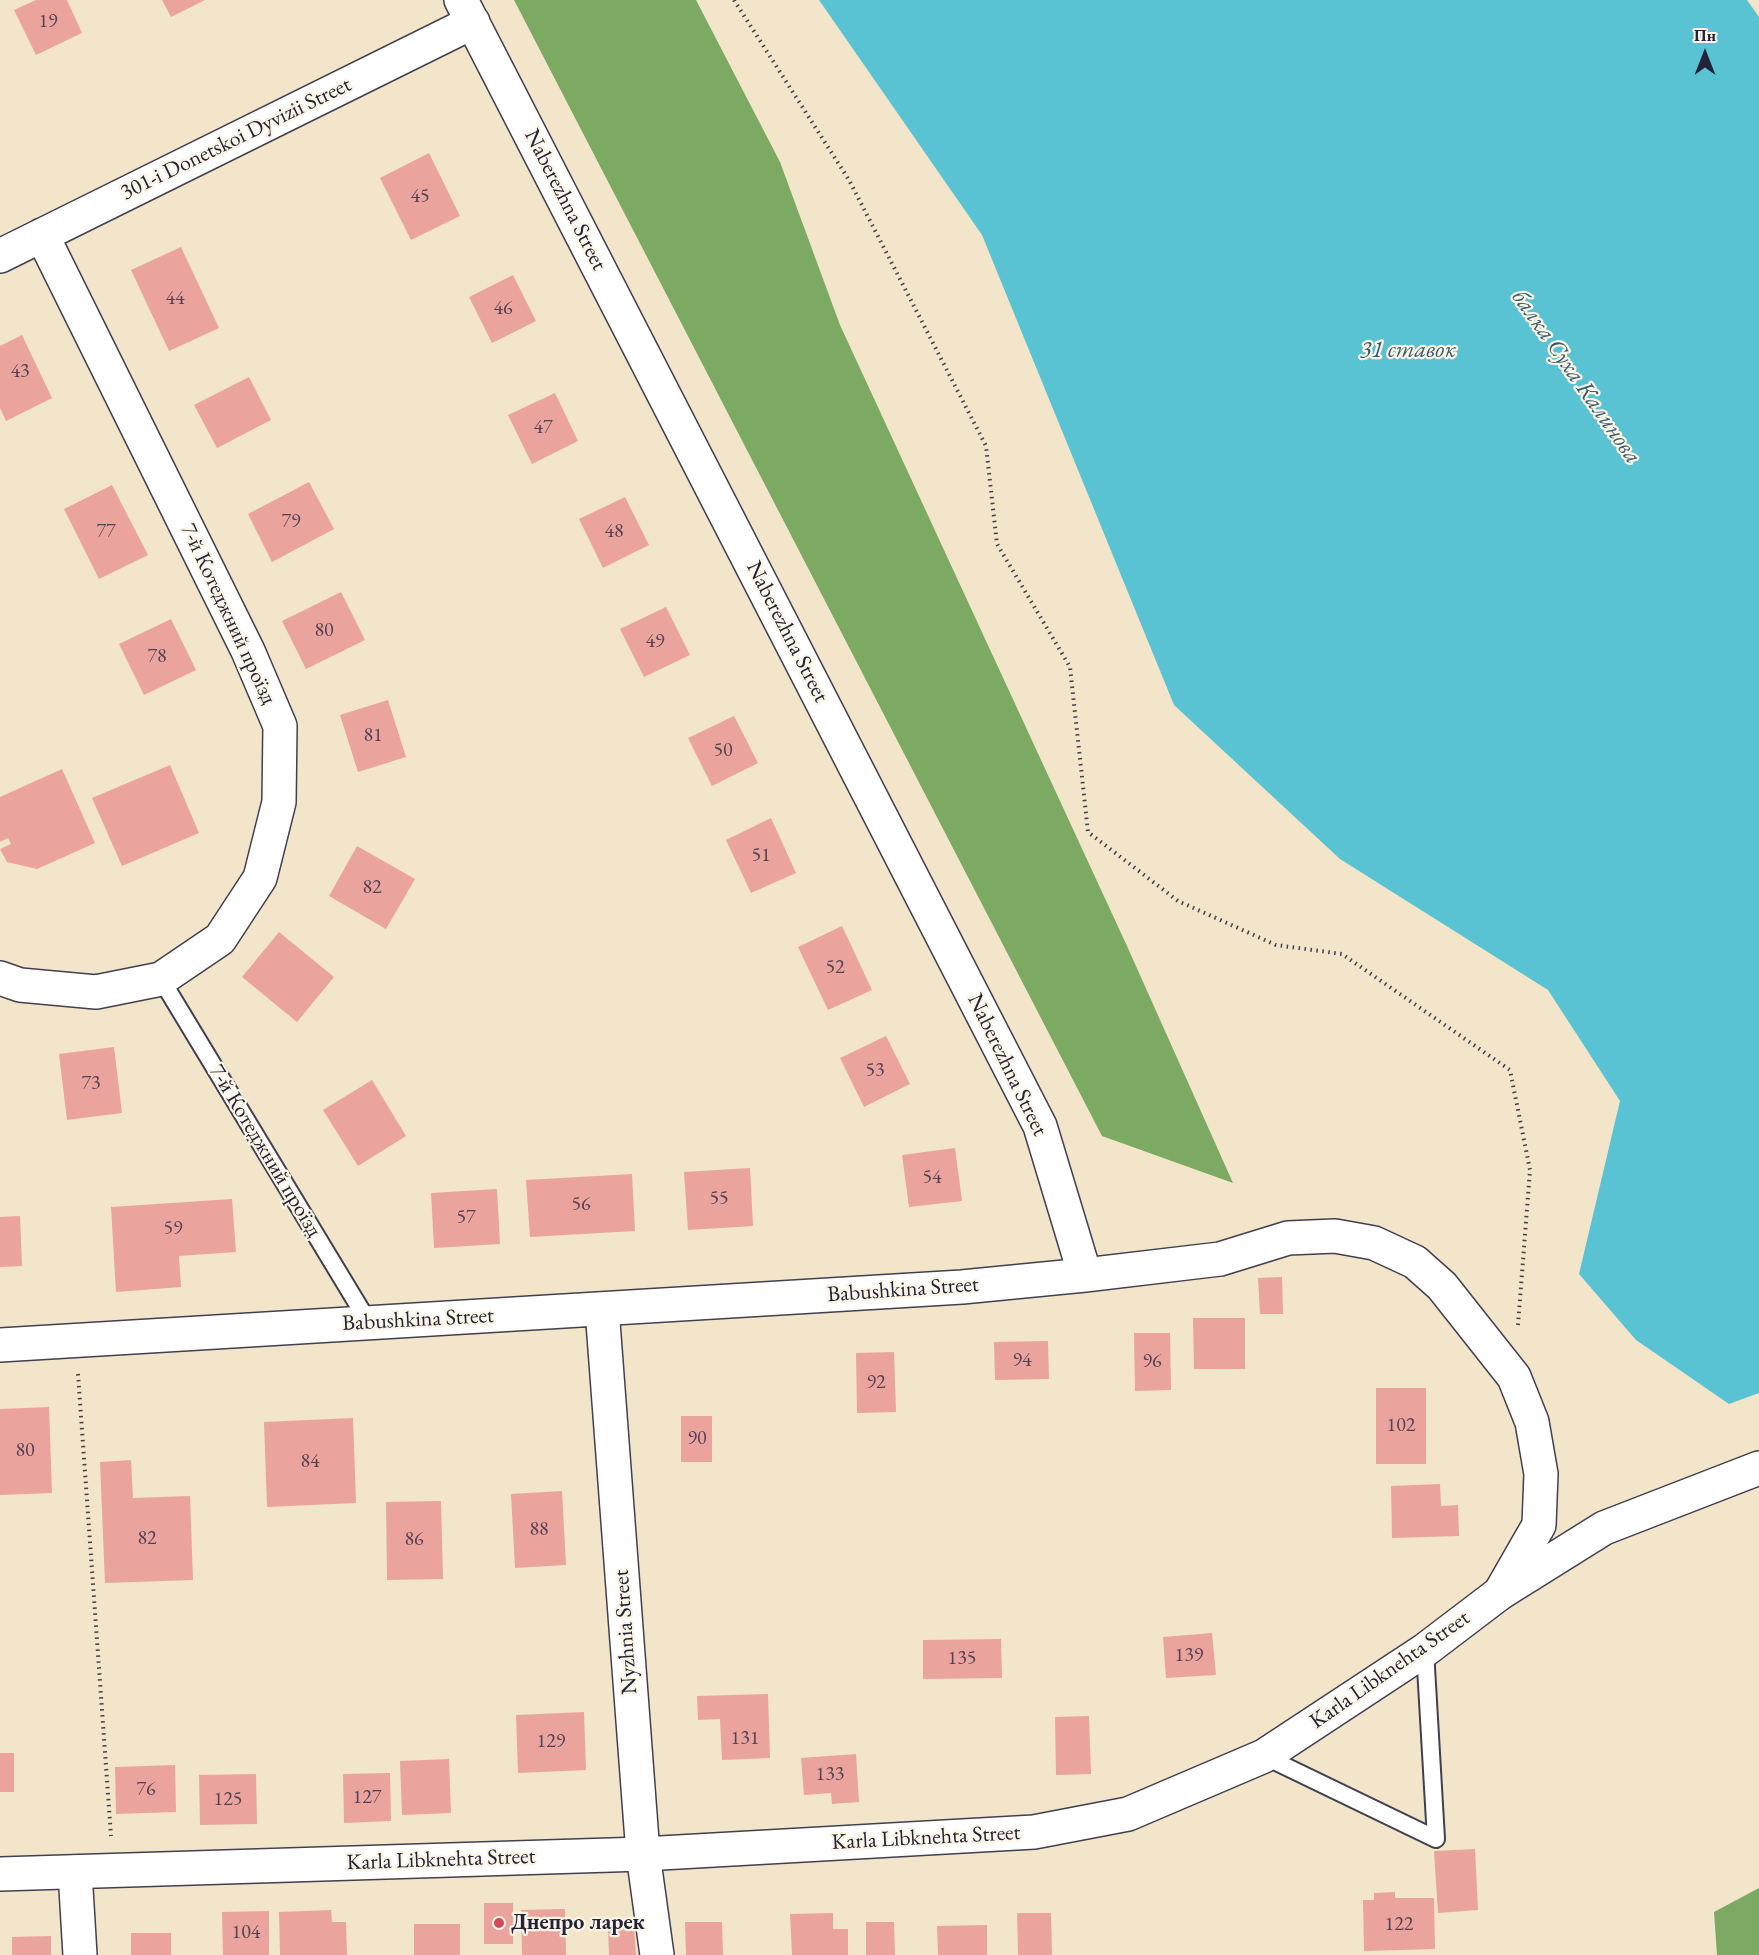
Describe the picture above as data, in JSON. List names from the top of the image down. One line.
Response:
{"streets":{"street":["301-i Donetskoi Dyvizii Street","Naberezhna Street","7-й Котеджний проїзд","Babushkina Street","Nyzhnia Street","Karla Libknehta Street"]},"crossings":[["301-i Donetskoi Dyvizii Street","Naberezhna Street"],["301-i Donetskoi Dyvizii Street","7-й Котеджний проїзд"],["Naberezhna Street","Babushkina Street"],["7-й Котеджний проїзд","Babushkina Street"],["Babushkina Street","Nyzhnia Street"],["Babushkina Street","Karla Libknehta Street"],["Nyzhnia Street","Karla Libknehta Street"]],"water":["31 ставок","балка Суха Калинова"],"places":["Днепро ларек"],"house_numbers":["19","45","44","46","43","47","79","77","48","80","49","78","81","50","51","82","52","53","73","54","55","56","57","59","94","96","92","102","90","80","84","88","82","86","139","135","131","129","133","76","127","125","122","104"],"north":"top"}
